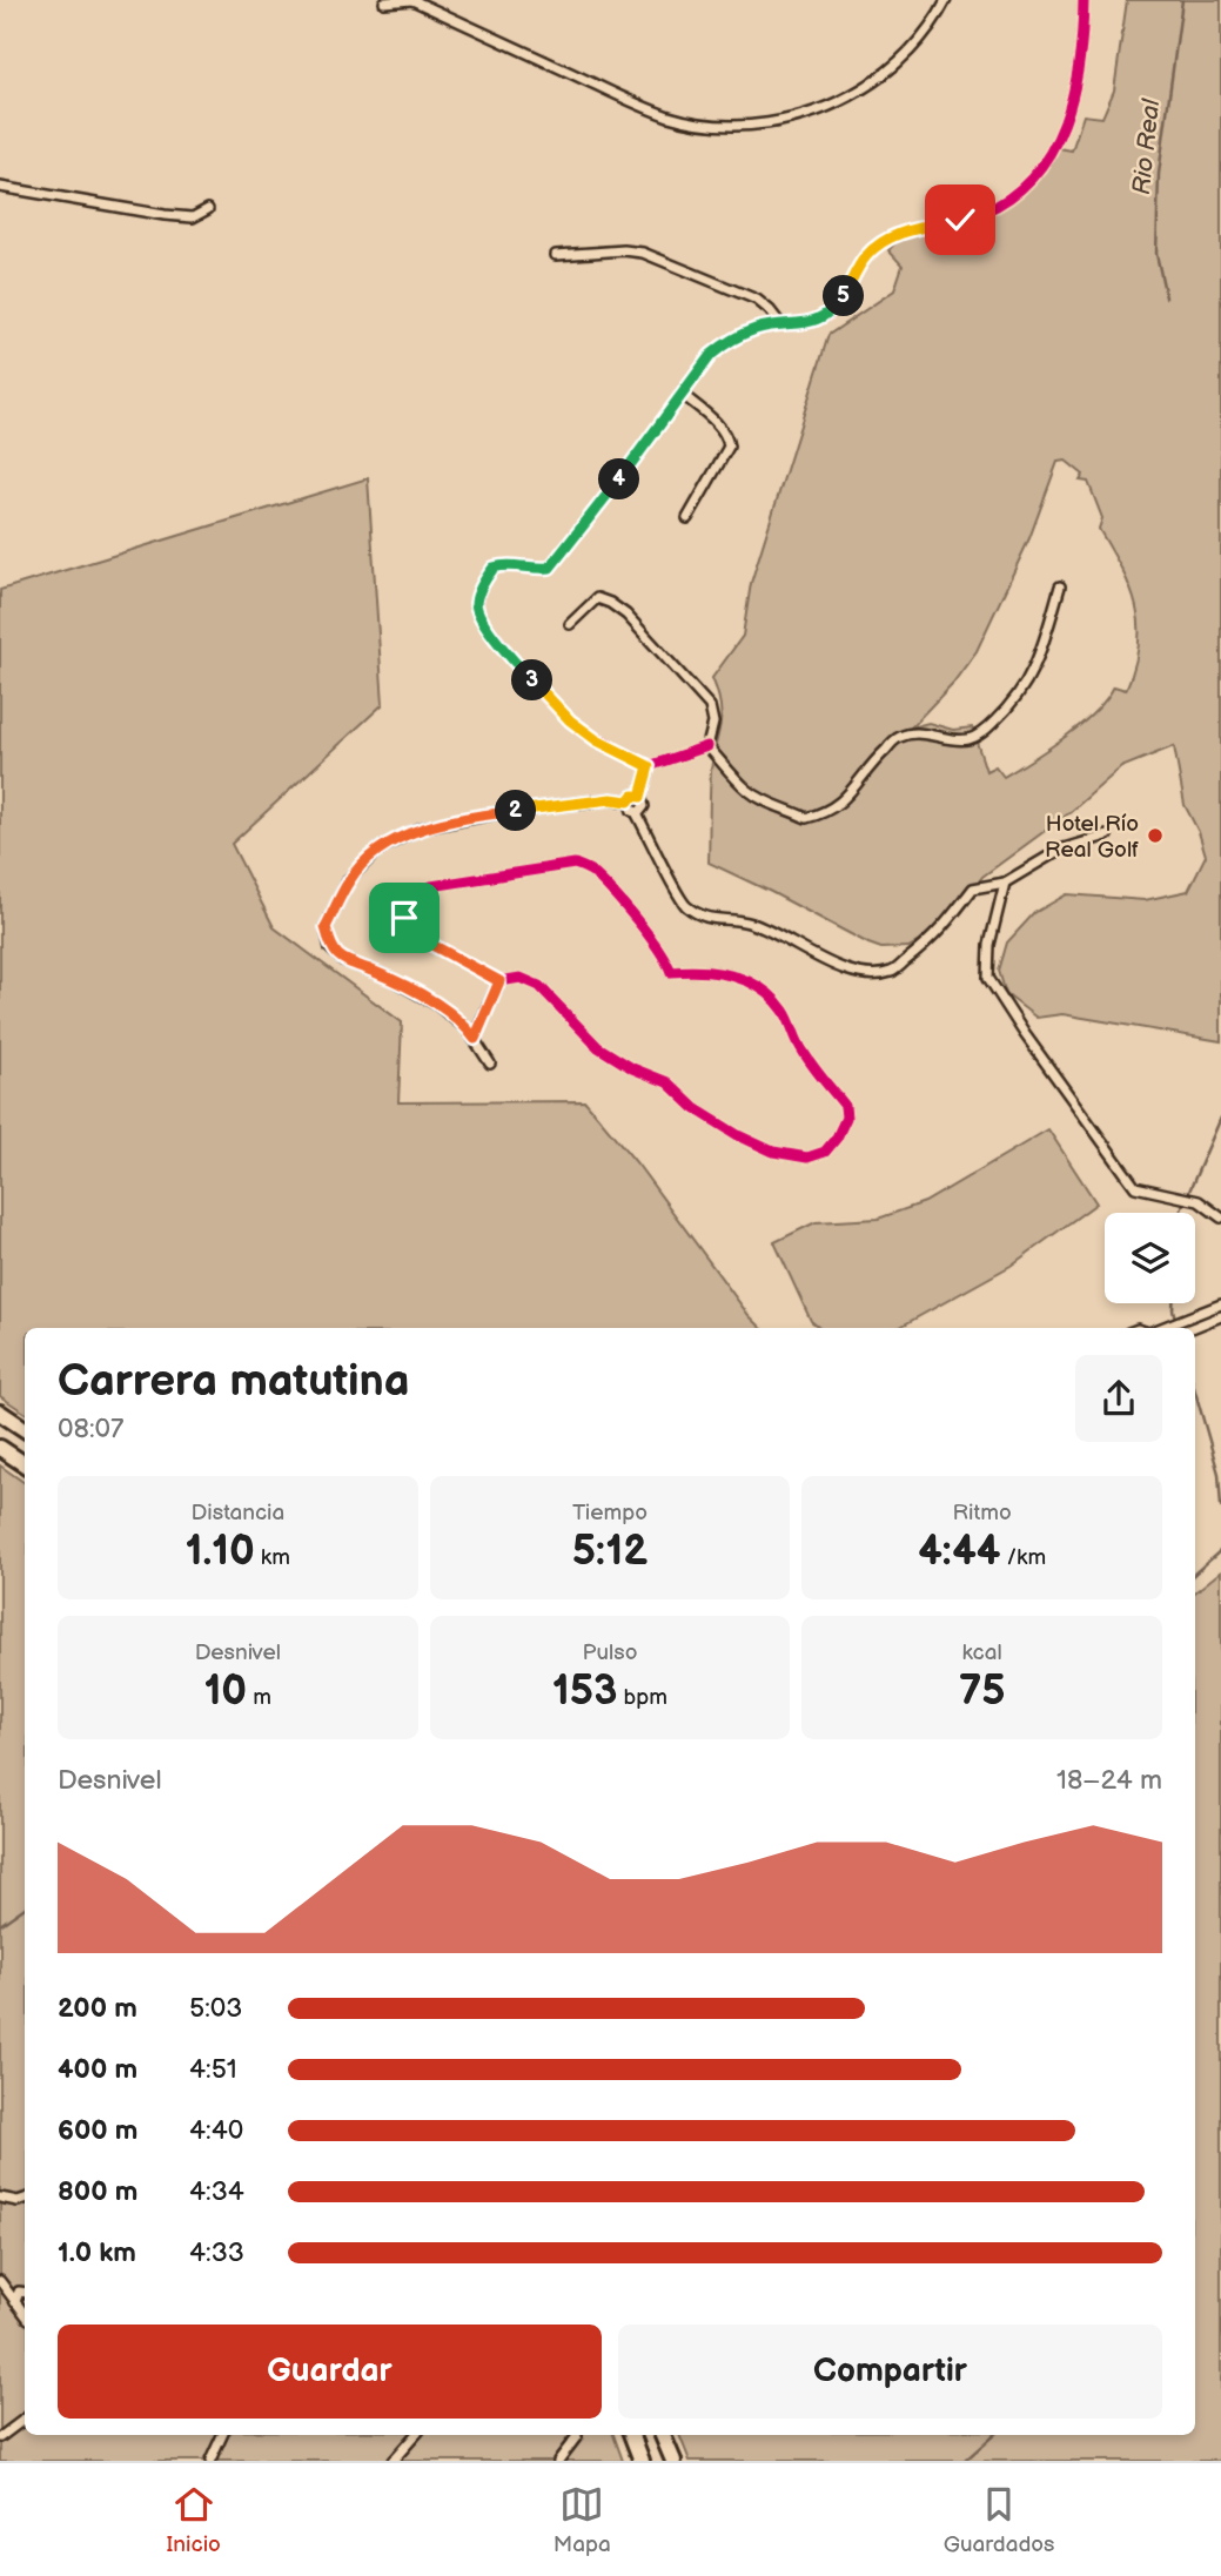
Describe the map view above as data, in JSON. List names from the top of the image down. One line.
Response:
{"water":["Rio Real"],"places":["Hotel Río Real Golf"],"page":{"pins":["5","4","3","2"],"heading":["Carrera matutina","08:07"],"stats":[["Distancia","1.10 km"],["Tiempo","5:12"],["Ritmo","4:44 /km"],["Desnivel","10 m"],["Pulso","153 bpm"],["kcal","75"]],"chart":["Desnivel","18–24 m"],"list":[{"name":"200 m","note":"5:03"},{"name":"400 m","note":"4:51"},{"name":"600 m","note":"4:40"},{"name":"800 m","note":"4:34"},{"name":"1.0 km","note":"4:33"}],"buttons":["Guardar","Compartir"],"tabs":["Inicio","Mapa","Guardados"]}}
